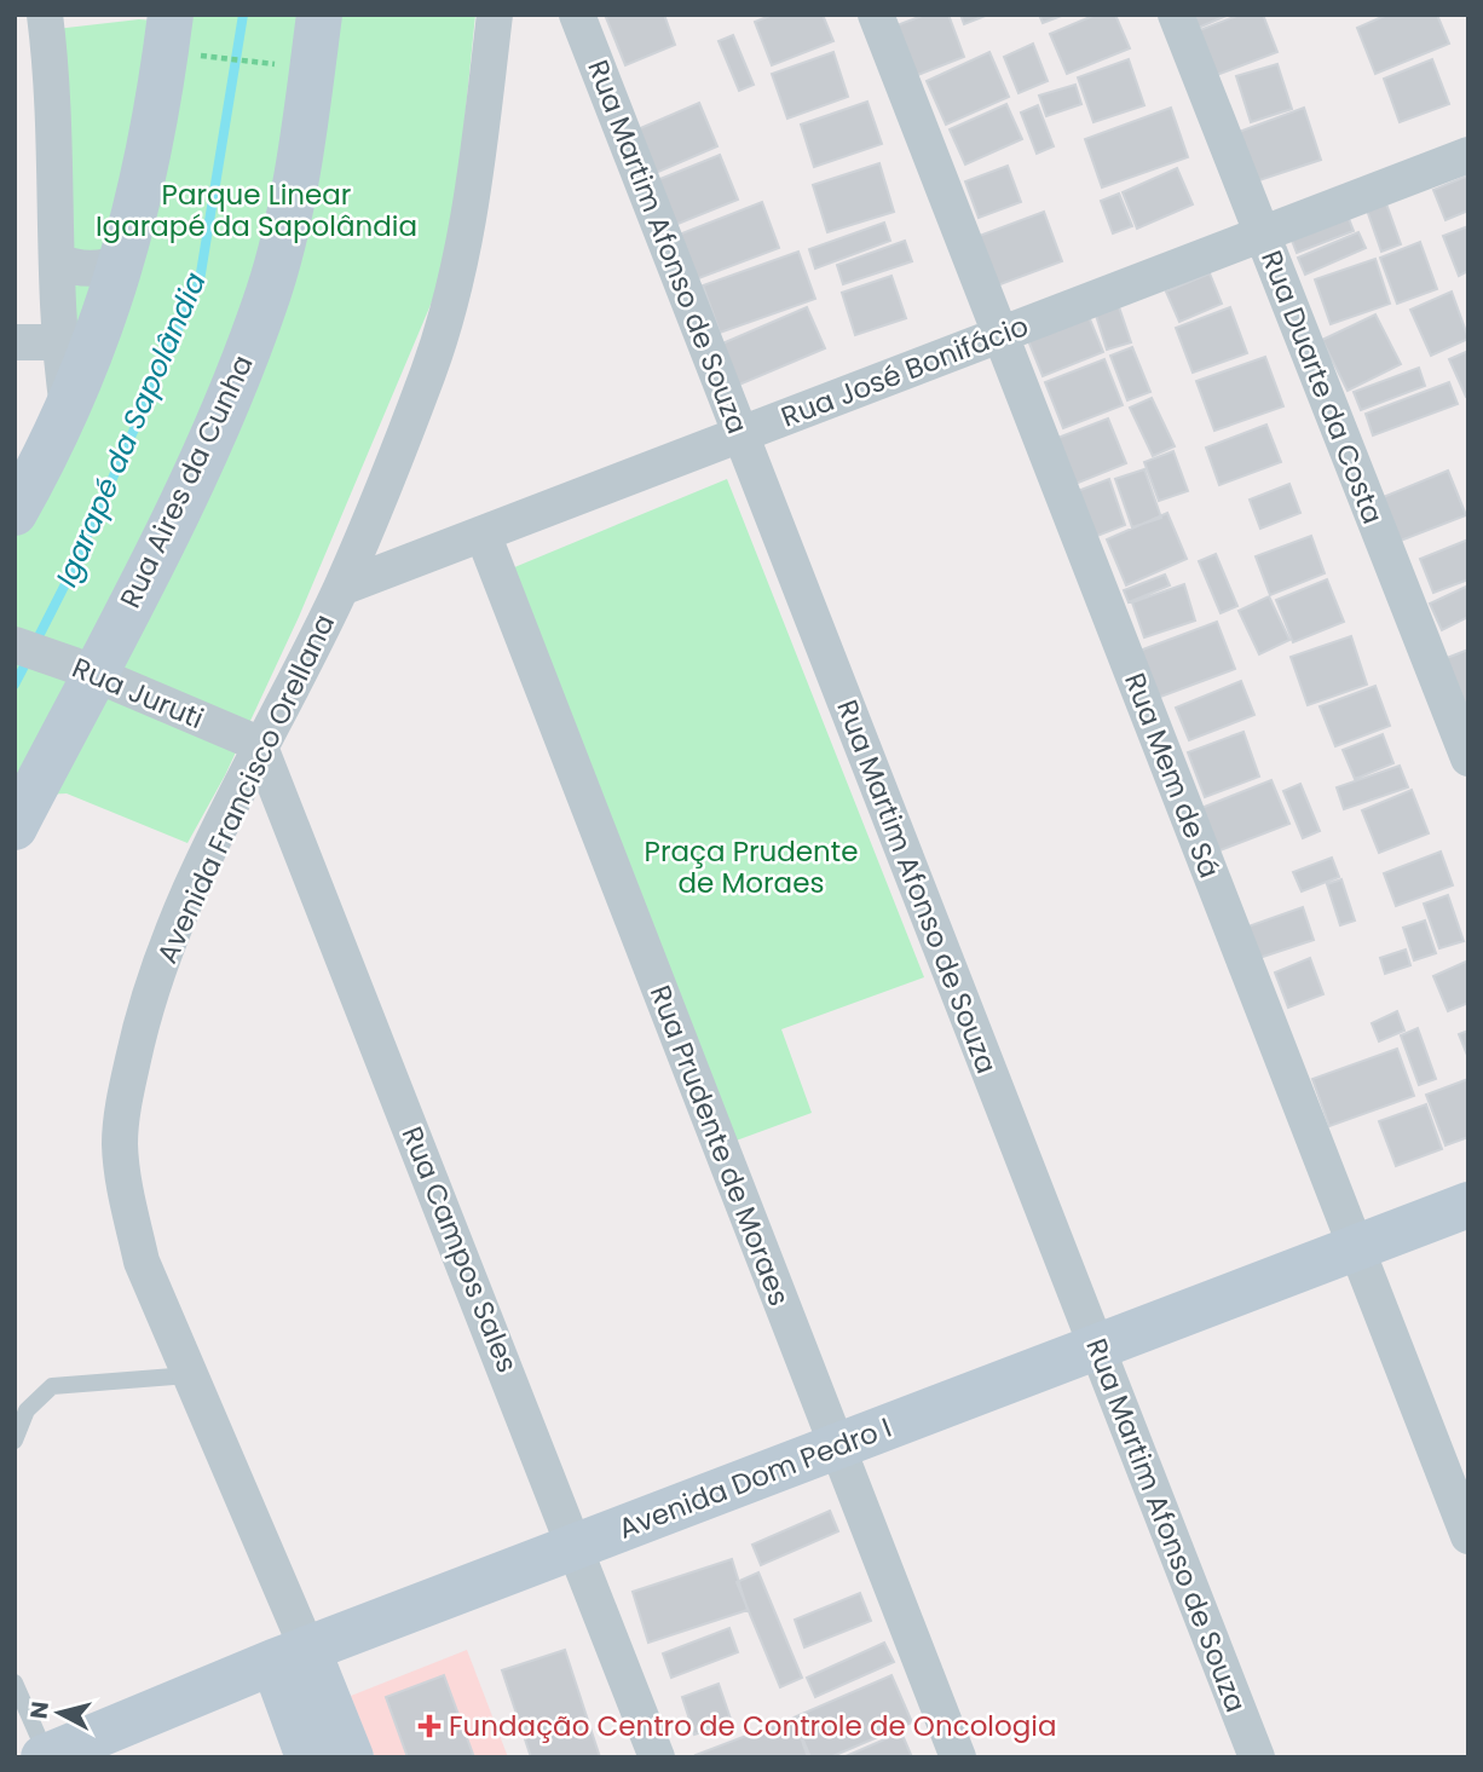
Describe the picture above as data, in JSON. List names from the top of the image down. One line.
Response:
{"streets":{"street":["Rua Martim Afonso de Souza","Rua José Bonifácio","Rua Duarte da Costa","Rua Aires da Cunha","Rua Juruti","Rua Mem de Sá","Avenida Francisco Orellana","Rua Prudente de Moraes","Rua Campos Sales","Avenida Dom Pedro I"]},"crossings":[["Rua Martim Afonso de Souza","Rua José Bonifácio"],["Rua Martim Afonso de Souza","Avenida Dom Pedro I"],["Rua José Bonifácio","Rua Duarte da Costa"],["Rua José Bonifácio","Rua Mem de Sá"],["Rua José Bonifácio","Avenida Francisco Orellana"],["Rua José Bonifácio","Rua Prudente de Moraes"],["Rua Aires da Cunha","Rua Juruti"],["Rua Juruti","Avenida Francisco Orellana"],["Rua Juruti","Rua Campos Sales"],["Rua Mem de Sá","Avenida Dom Pedro I"],["Avenida Francisco Orellana","Rua Campos Sales"],["Avenida Francisco Orellana","Avenida Dom Pedro I"],["Rua Prudente de Moraes","Avenida Dom Pedro I"],["Rua Campos Sales","Avenida Dom Pedro I"]],"water":["Igarapé da Sapolândia"],"parks":["Parque Linear Igarapé da Sapolândia","Praça Prudente de Moraes"],"places":{"health":["Fundação Centro de Controle de Oncologia"]},"north":"left"}
